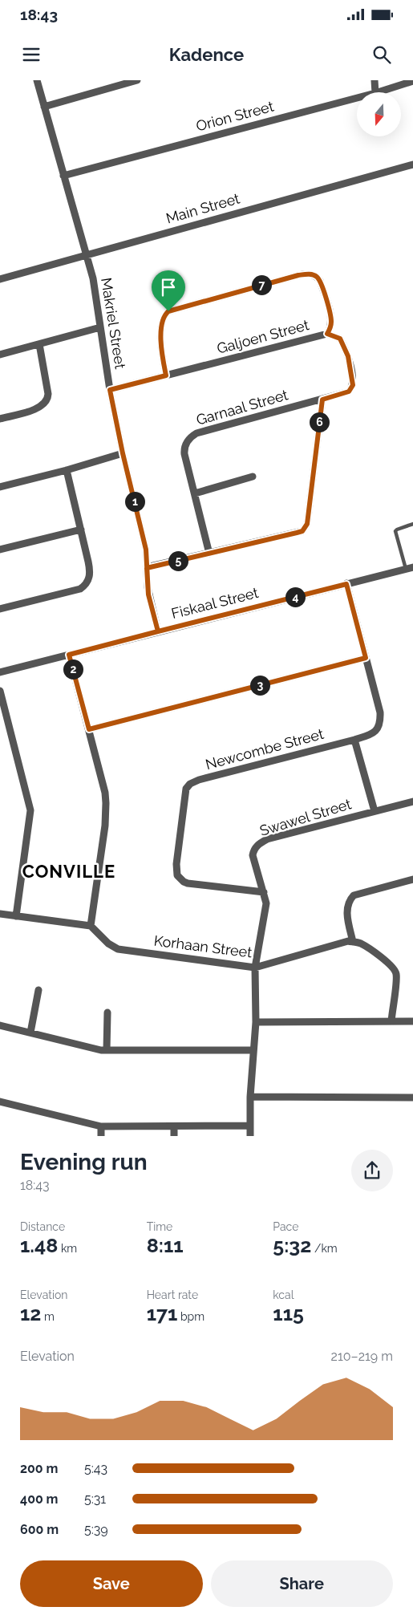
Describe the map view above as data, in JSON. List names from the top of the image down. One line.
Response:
{"streets":{"street":["Orion Street","Main Street","Makriel Street","Galjoen Street","Garnaal Street","Fiskaal Street","Newcombe Street","Swawel Street","Korhaan Street"]},"crossings":[["Orion Street","Makriel Street"],["Main Street","Makriel Street"],["Makriel Street","Galjoen Street"],["Makriel Street","Fiskaal Street"],["Galjoen Street","Garnaal Street"],["Fiskaal Street","Newcombe Street"],["Newcombe Street","Swawel Street"],["Swawel Street","Korhaan Street"]],"districts":["CONVILLE"],"north":"bottom","page":{"status":"18:43","header":"Kadence","pins":["7","6","1","5","4","2","3"],"heading":["Evening run","18:43"],"stats":[["Distance","1.48 km"],["Time","8:11"],["Pace","5:32 /km"],["Elevation","12 m"],["Heart rate","171 bpm"],["kcal","115"]],"chart":["Elevation","210–219 m"],"list":[{"name":"200 m","note":"5:43"},{"name":"400 m","note":"5:31"},{"name":"600 m","note":"5:39"}],"buttons":["Save","Share"]}}
